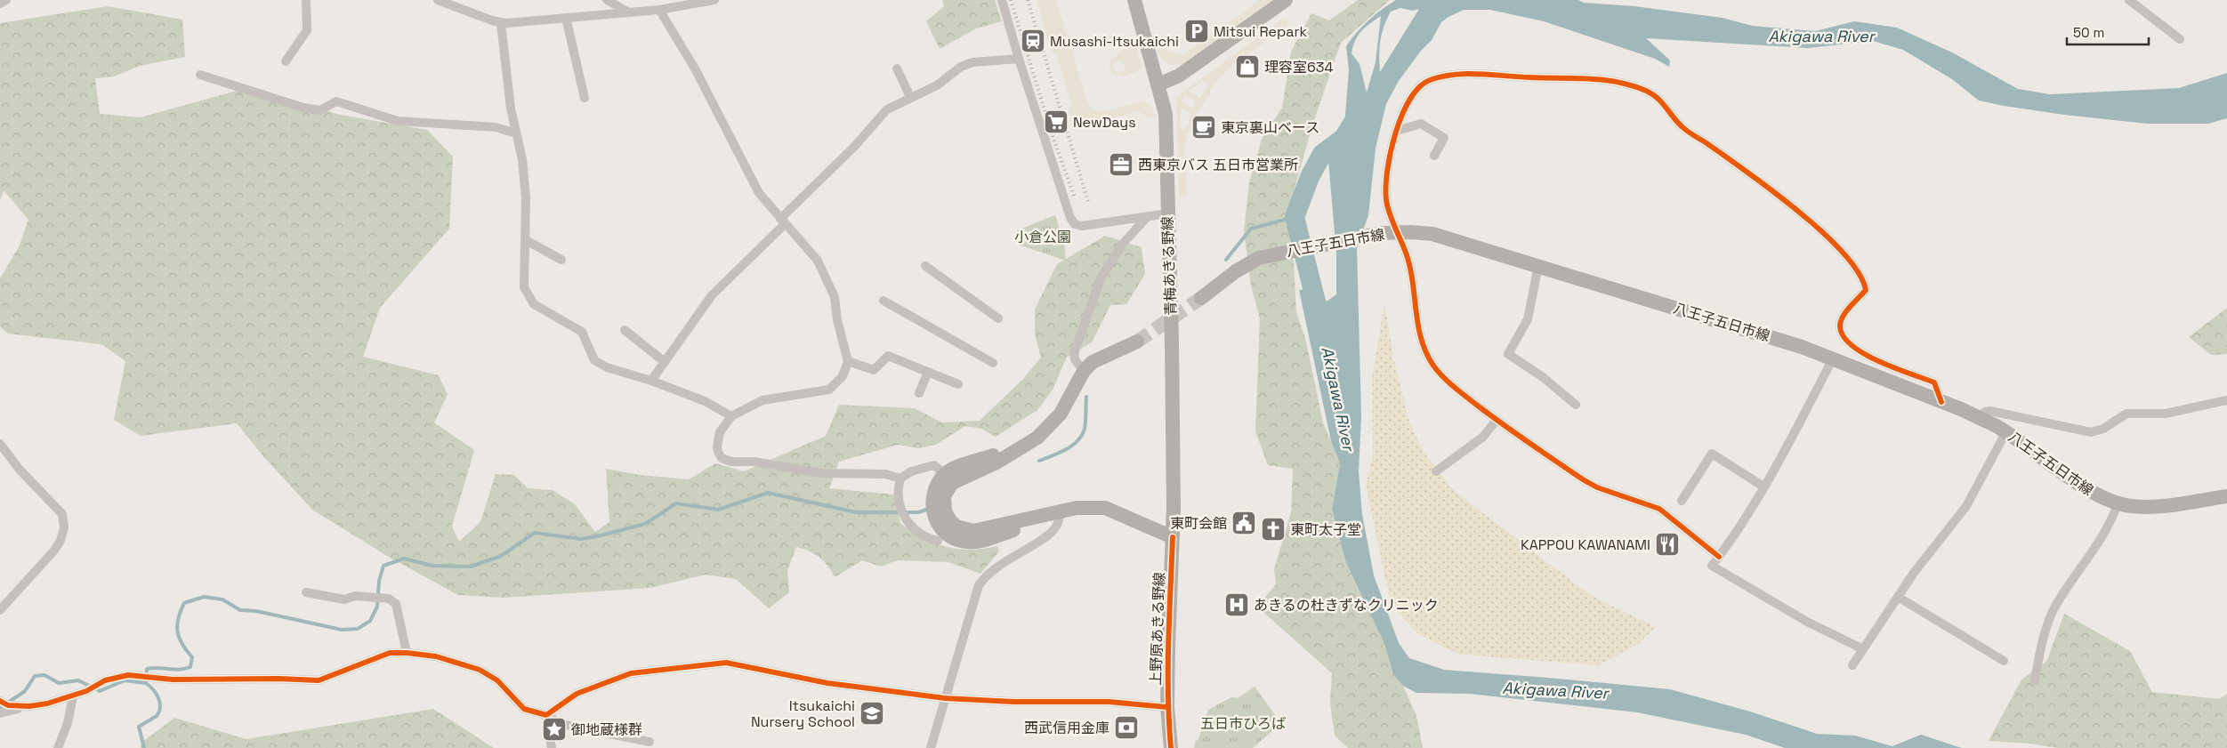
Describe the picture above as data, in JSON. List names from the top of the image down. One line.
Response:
{"streets":{"main road":["八王子五日市線","青梅あきる野線","上野原あきる野線"]},"crossings":[["青梅あきる野線","上野原あきる野線"]],"water":["Akigawa River"],"parks":["小倉公園","五日市ひろば"],"places":{"parking":["Mitsui Repark"],"station":["Musashi-Itsukaichi"],"shop":["理容室634"],"supermarket":["NewDays"],"cafe":["東京裏山ベース"],"office":["西東京バス 五日市営業所"],"public building":["東町会館"],"church":["東町太子堂"],"restaurant":["KAPPOU KAWANAMI"],"hospital":["あきるの杜きずなクリニック"],"school or university":["Itsukaichi Nursery School"],"bank":["西武信用金庫"],"place":["御地蔵様群"]},"scale_bar":"50 m"}
